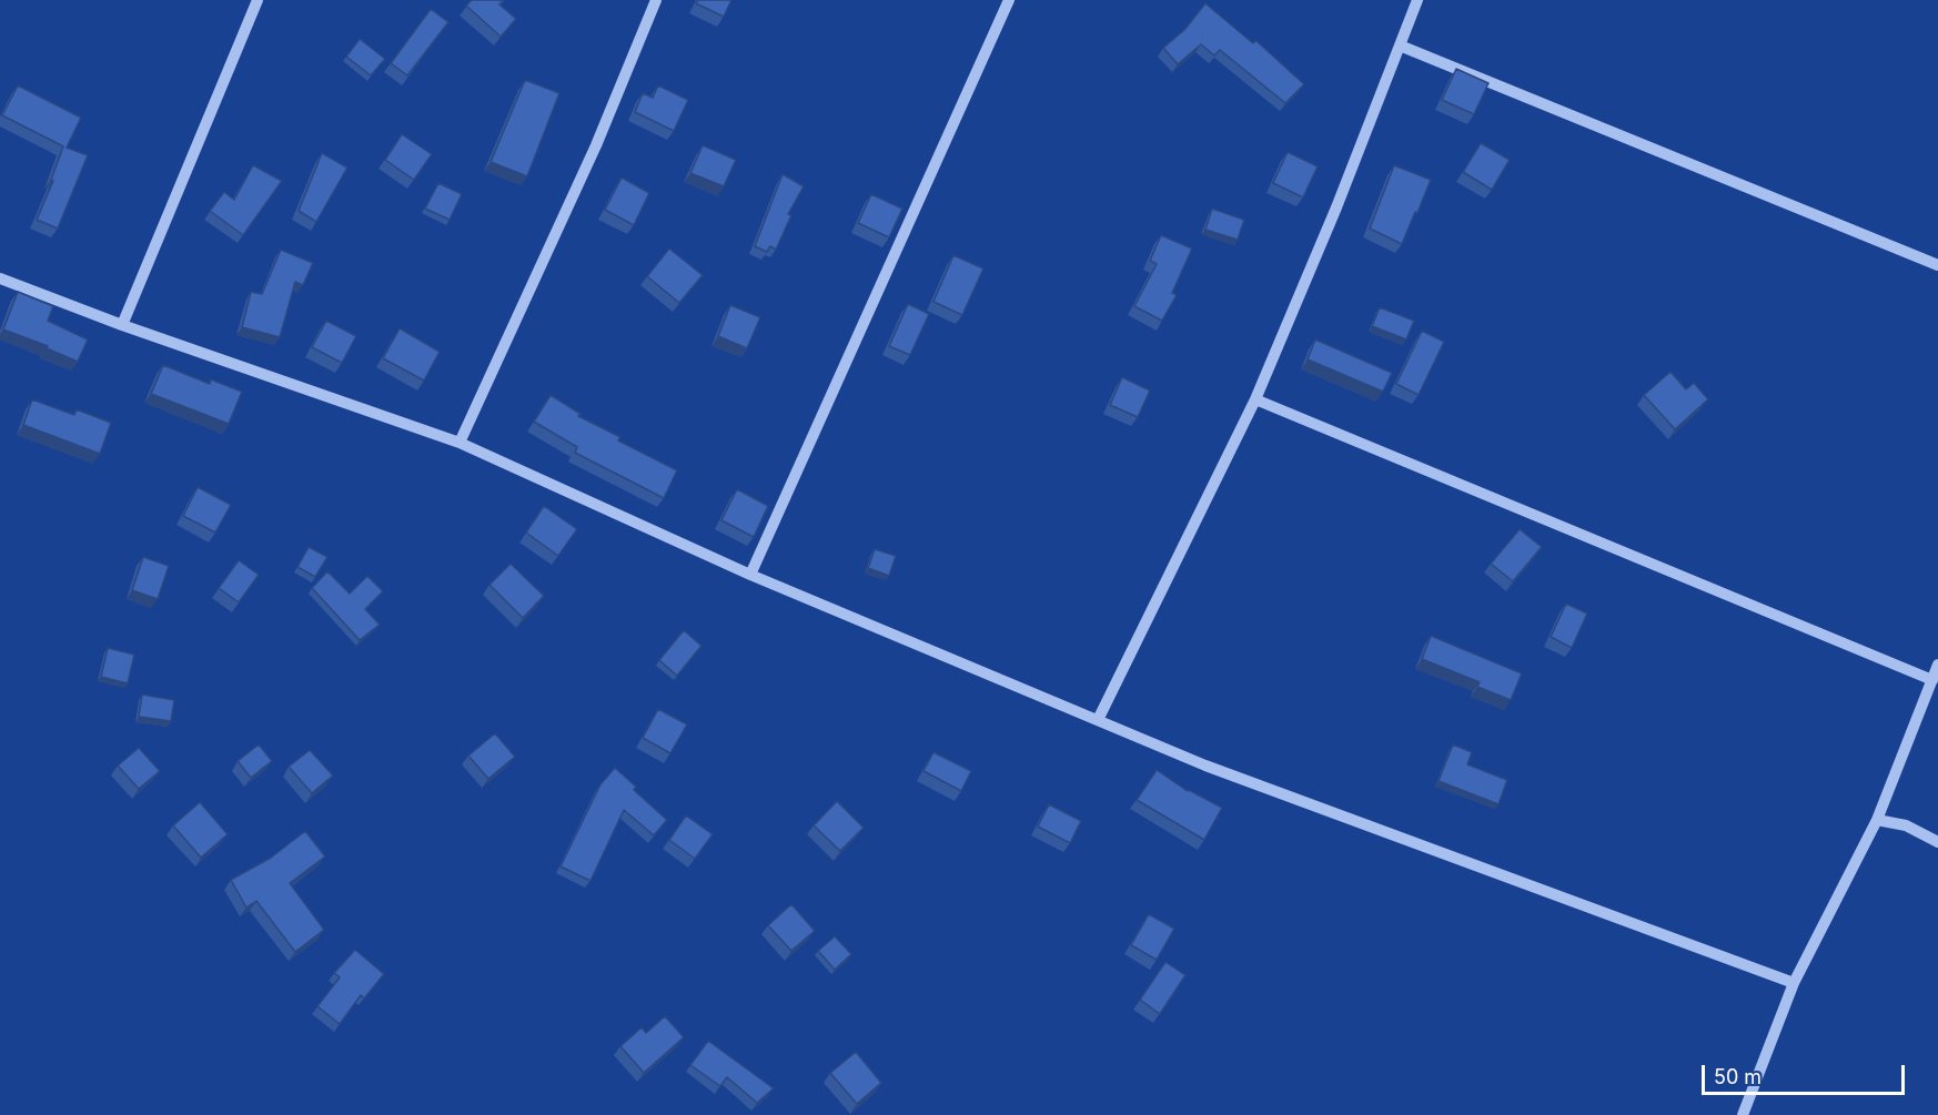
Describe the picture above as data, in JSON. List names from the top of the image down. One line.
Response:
{"scale_bar":"50 m"}
